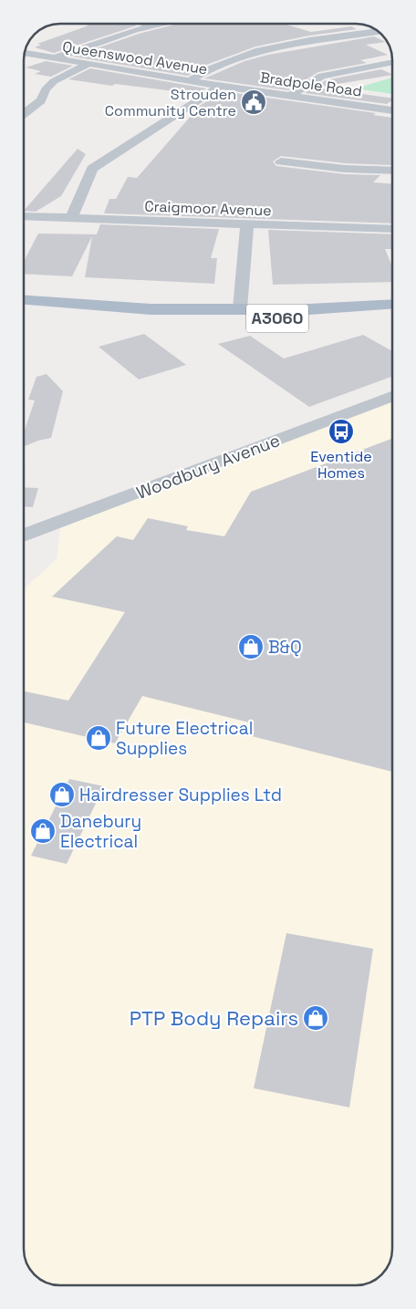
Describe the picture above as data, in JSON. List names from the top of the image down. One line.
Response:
{"streets":{"main road":["A3060"],"street":["Queenswood Avenue","Bradpole Road","Craigmoor Avenue","Woodbury Avenue"]},"crossings":[["Queenswood Avenue","Bradpole Road"]],"places":{"public building":["Strouden Community Centre"],"bus stop":["Eventide Homes"],"shop":["B&Q","Future Electrical Supplies","Hairdresser Supplies Ltd","Danebury Electrical","PTP Body Repairs"]}}
